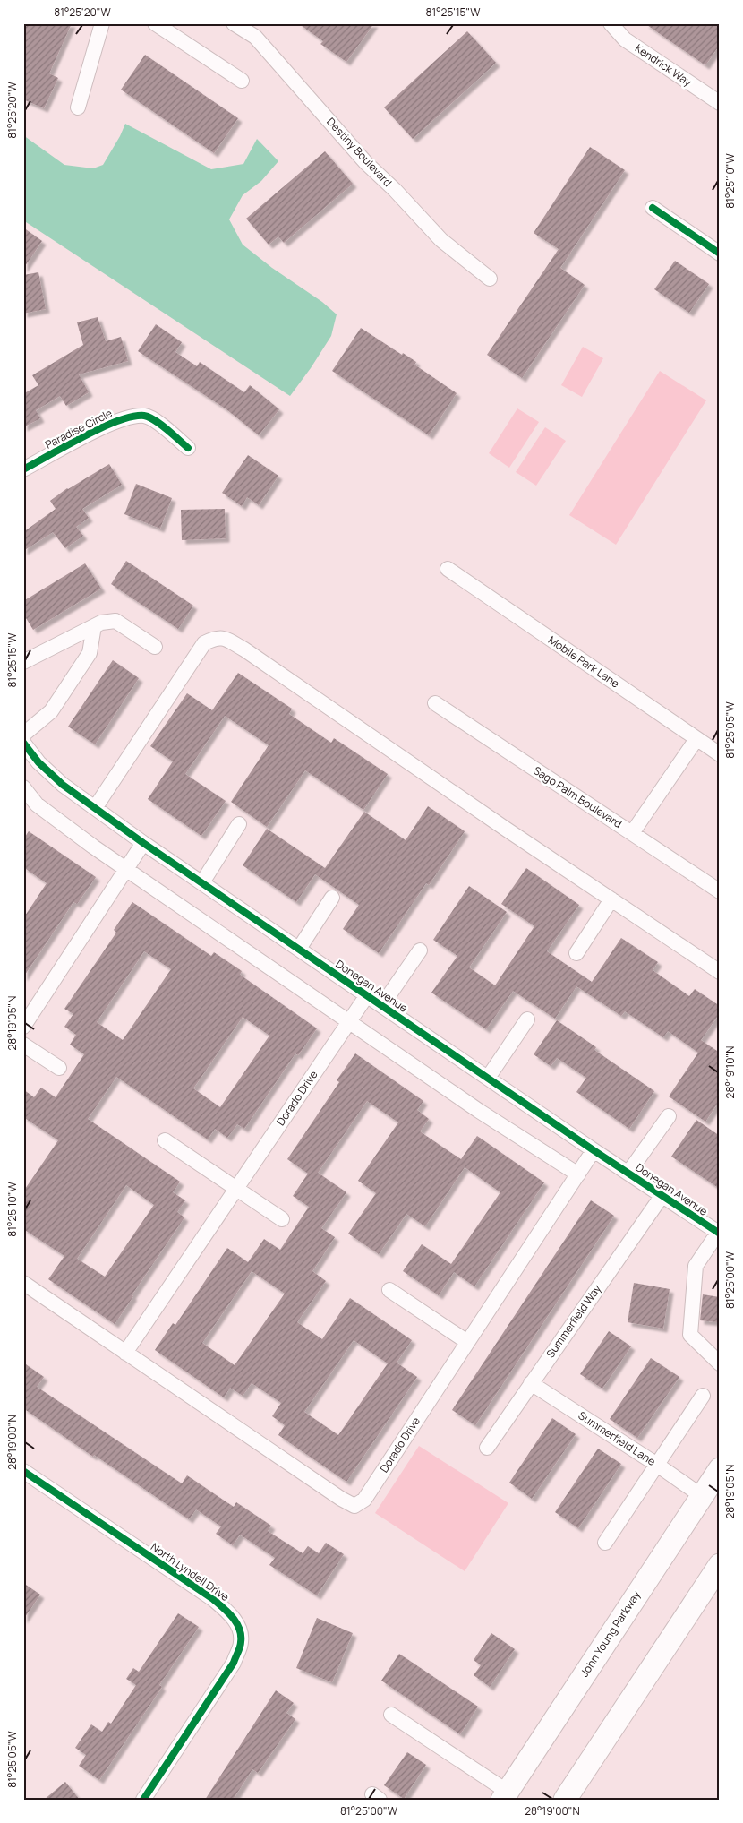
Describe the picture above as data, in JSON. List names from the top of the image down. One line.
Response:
{"streets":{"highway":["John Young Parkway"],"street":["Kendrick Way","Destiny Boulevard","Paradise Circle","Mobile Park Lane","Sago Palm Boulevard","Donegan Avenue","Dorado Drive","Summerfield Way","Summerfield Lane","North Lyndell Drive"]},"crossings":[["Donegan Avenue","Dorado Drive"],["Donegan Avenue","Summerfield Way"],["Summerfield Way","Summerfield Lane"],["Summerfield Lane","John Young Parkway"]],"coordinates":["81°25'20\"W","81°25'15\"W","81°25'10\"W","81°25'05\"W","28°19'05\"N","28°19'10\"N","81°25'00\"W","28°19'00\"N"]}
